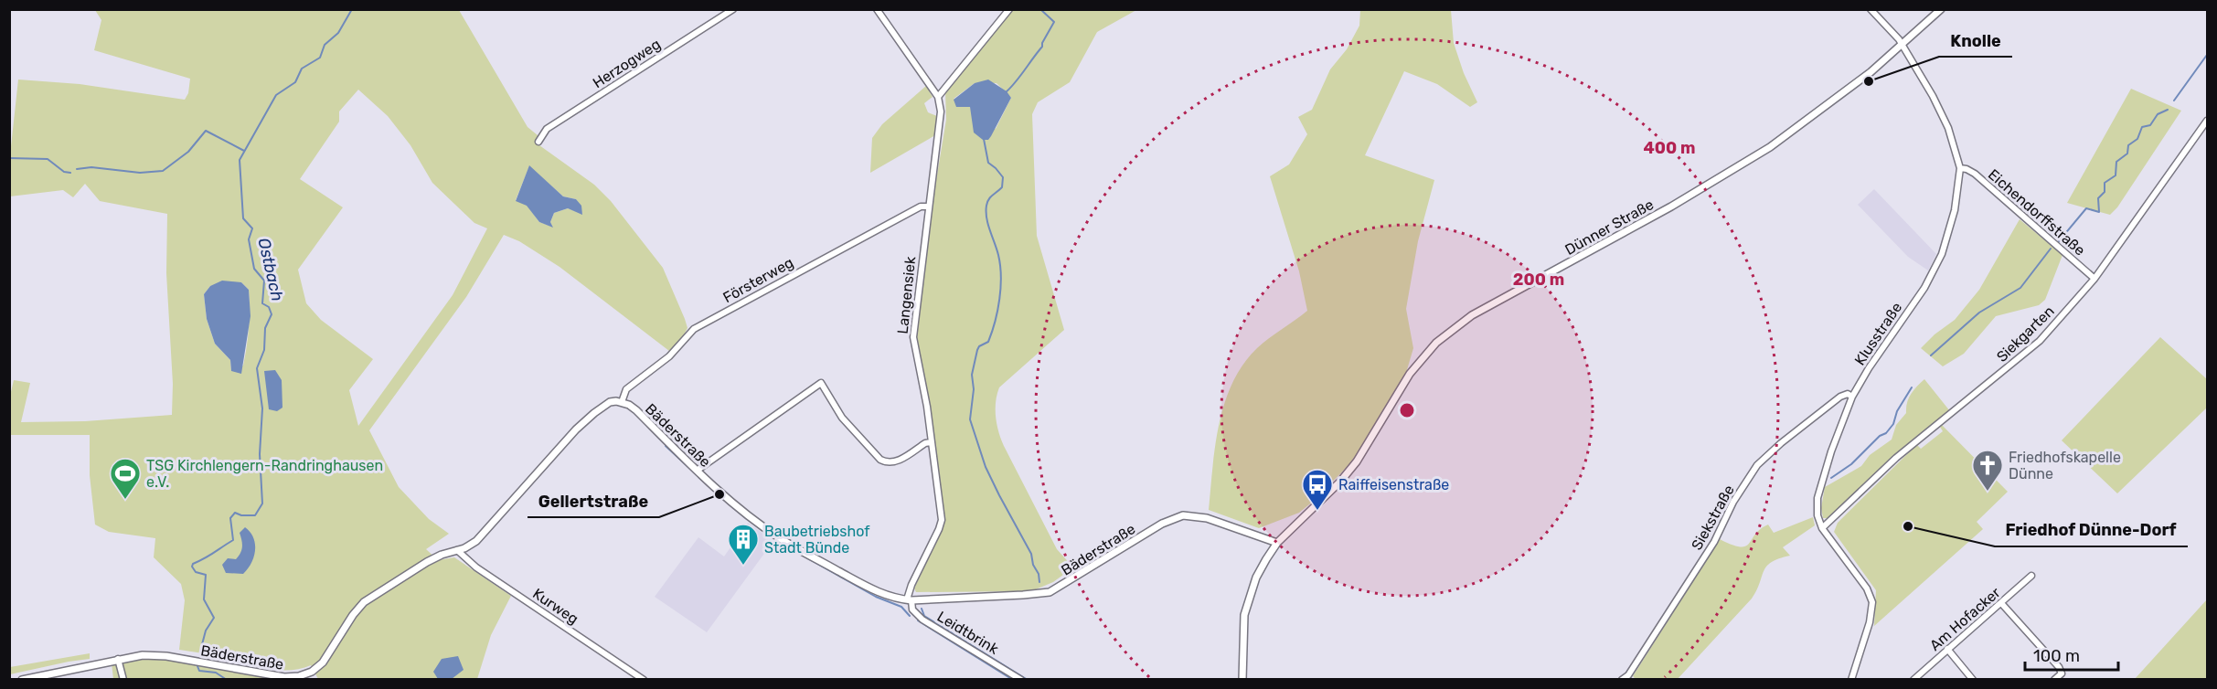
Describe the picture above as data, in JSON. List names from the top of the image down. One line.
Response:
{"streets":{"street":["Herzogweg","Eichendorffstraße","Dünner Straße","Försterweg","Langensiek","Klusstraße","Siekgarten","Bäderstraße","Siekstraße","Kurweg","Am Hofacker","Leidtbrink"]},"crossings":[["Eichendorffstraße","Klusstraße"],["Eichendorffstraße","Siekgarten"],["Dünner Straße","Klusstraße"],["Dünner Straße","Bäderstraße"],["Försterweg","Langensiek"],["Försterweg","Bäderstraße"],["Langensiek","Bäderstraße"],["Langensiek","Leidtbrink"],["Klusstraße","Siekgarten"],["Klusstraße","Siekstraße"],["Bäderstraße","Kurweg"],["Bäderstraße","Leidtbrink"]],"water":["Ostbach"],"places":{"other":["Knolle","Gellertstraße","Friedhof Dünne-Dorf"],"church":["Friedhofskapelle Dünne"],"sports":["TSG Kirchlengern-Randringhausen e.V."],"bus stop":["Raiffeisenstraße"],"building":["Baubetriebshof Stadt Bünde"]},"scale_bar":"100 m","rings":["400 m","200 m"]}
